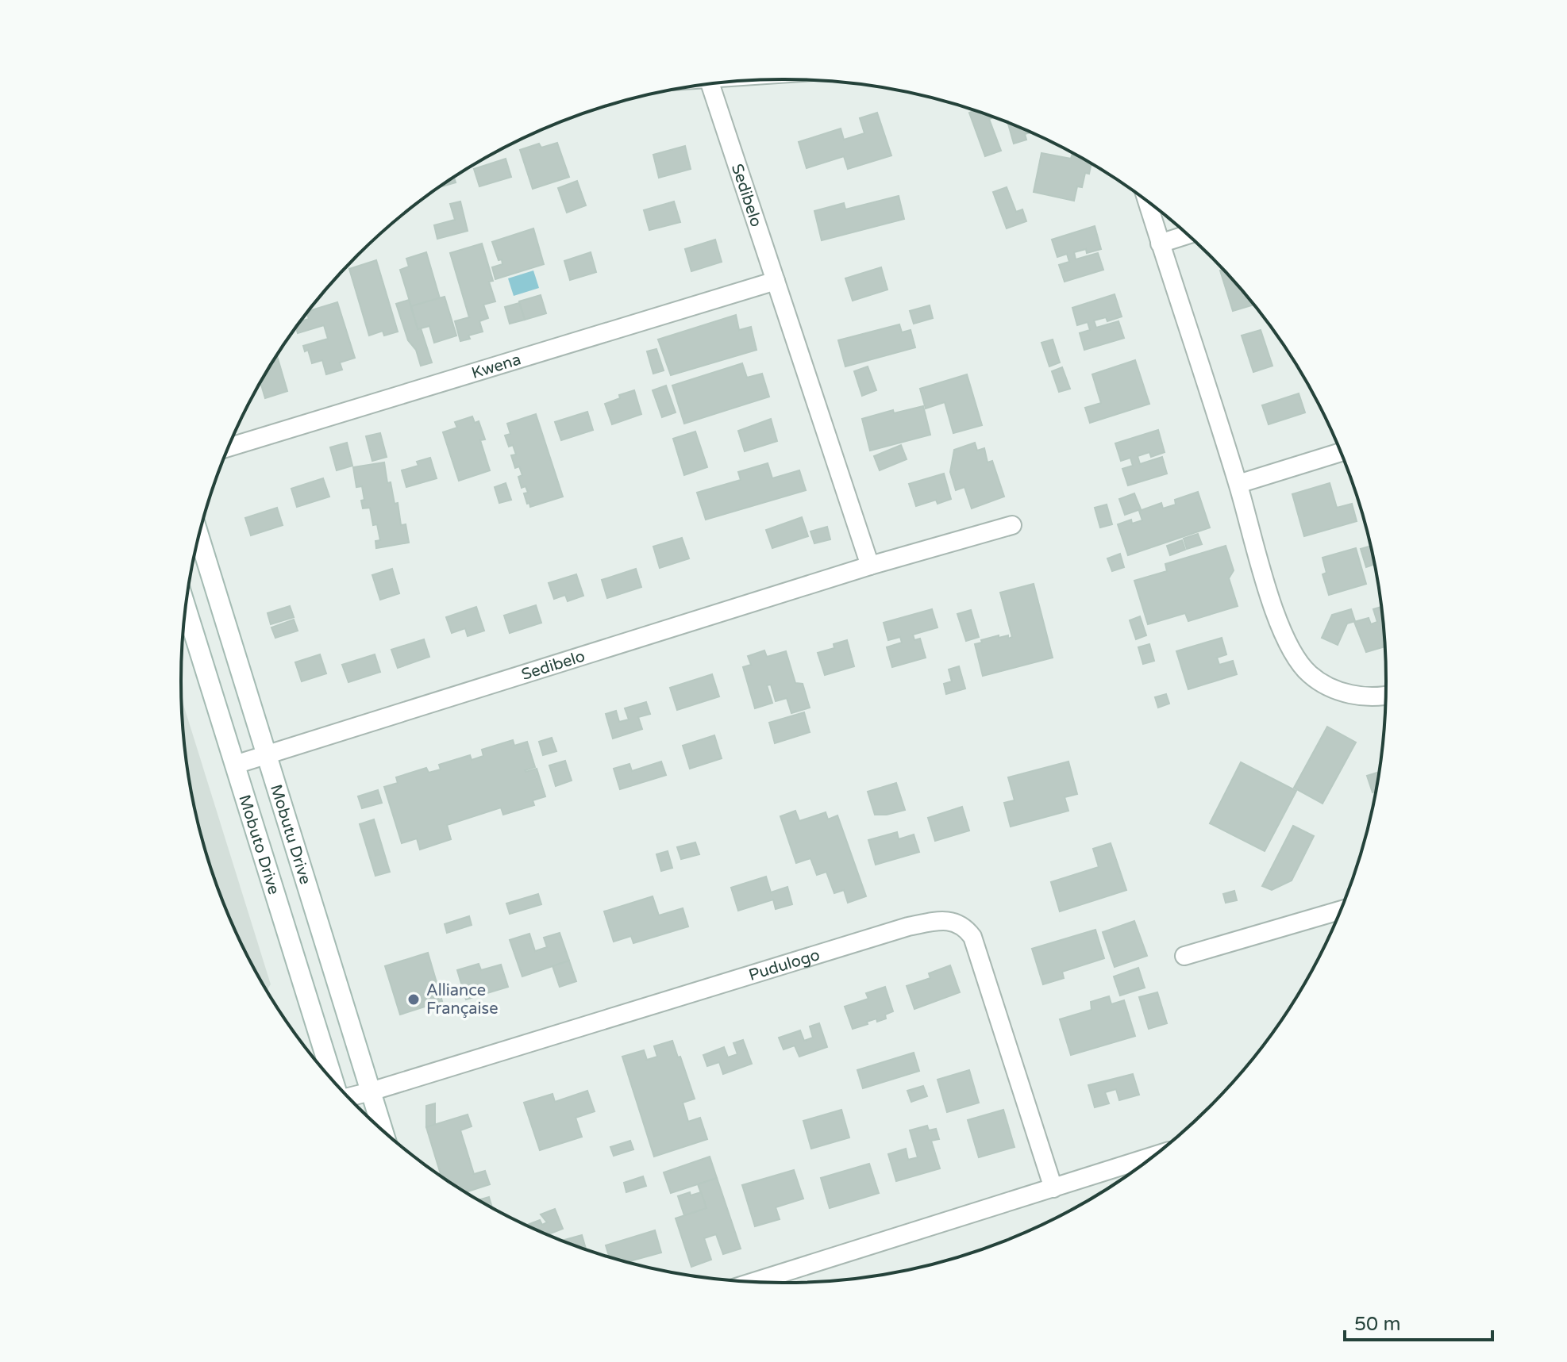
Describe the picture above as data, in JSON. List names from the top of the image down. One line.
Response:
{"streets":{"main road":["Mobutu Drive","Mobuto Drive"],"street":["Sedibelo","Kwena","Pudulogo"]},"crossings":[["Sedibelo","Kwena"],["Sedibelo","Mobutu Drive"],["Sedibelo","Mobuto Drive"],["Mobutu Drive","Pudulogo"]],"places":["Alliance Française"],"scale_bar":"50 m"}
